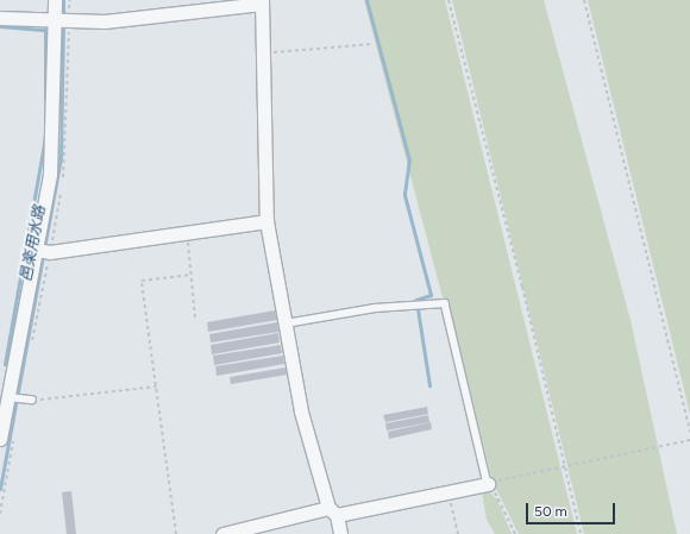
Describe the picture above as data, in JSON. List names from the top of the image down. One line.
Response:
{"water":["邑楽用水路"],"scale_bar":"50 m"}
